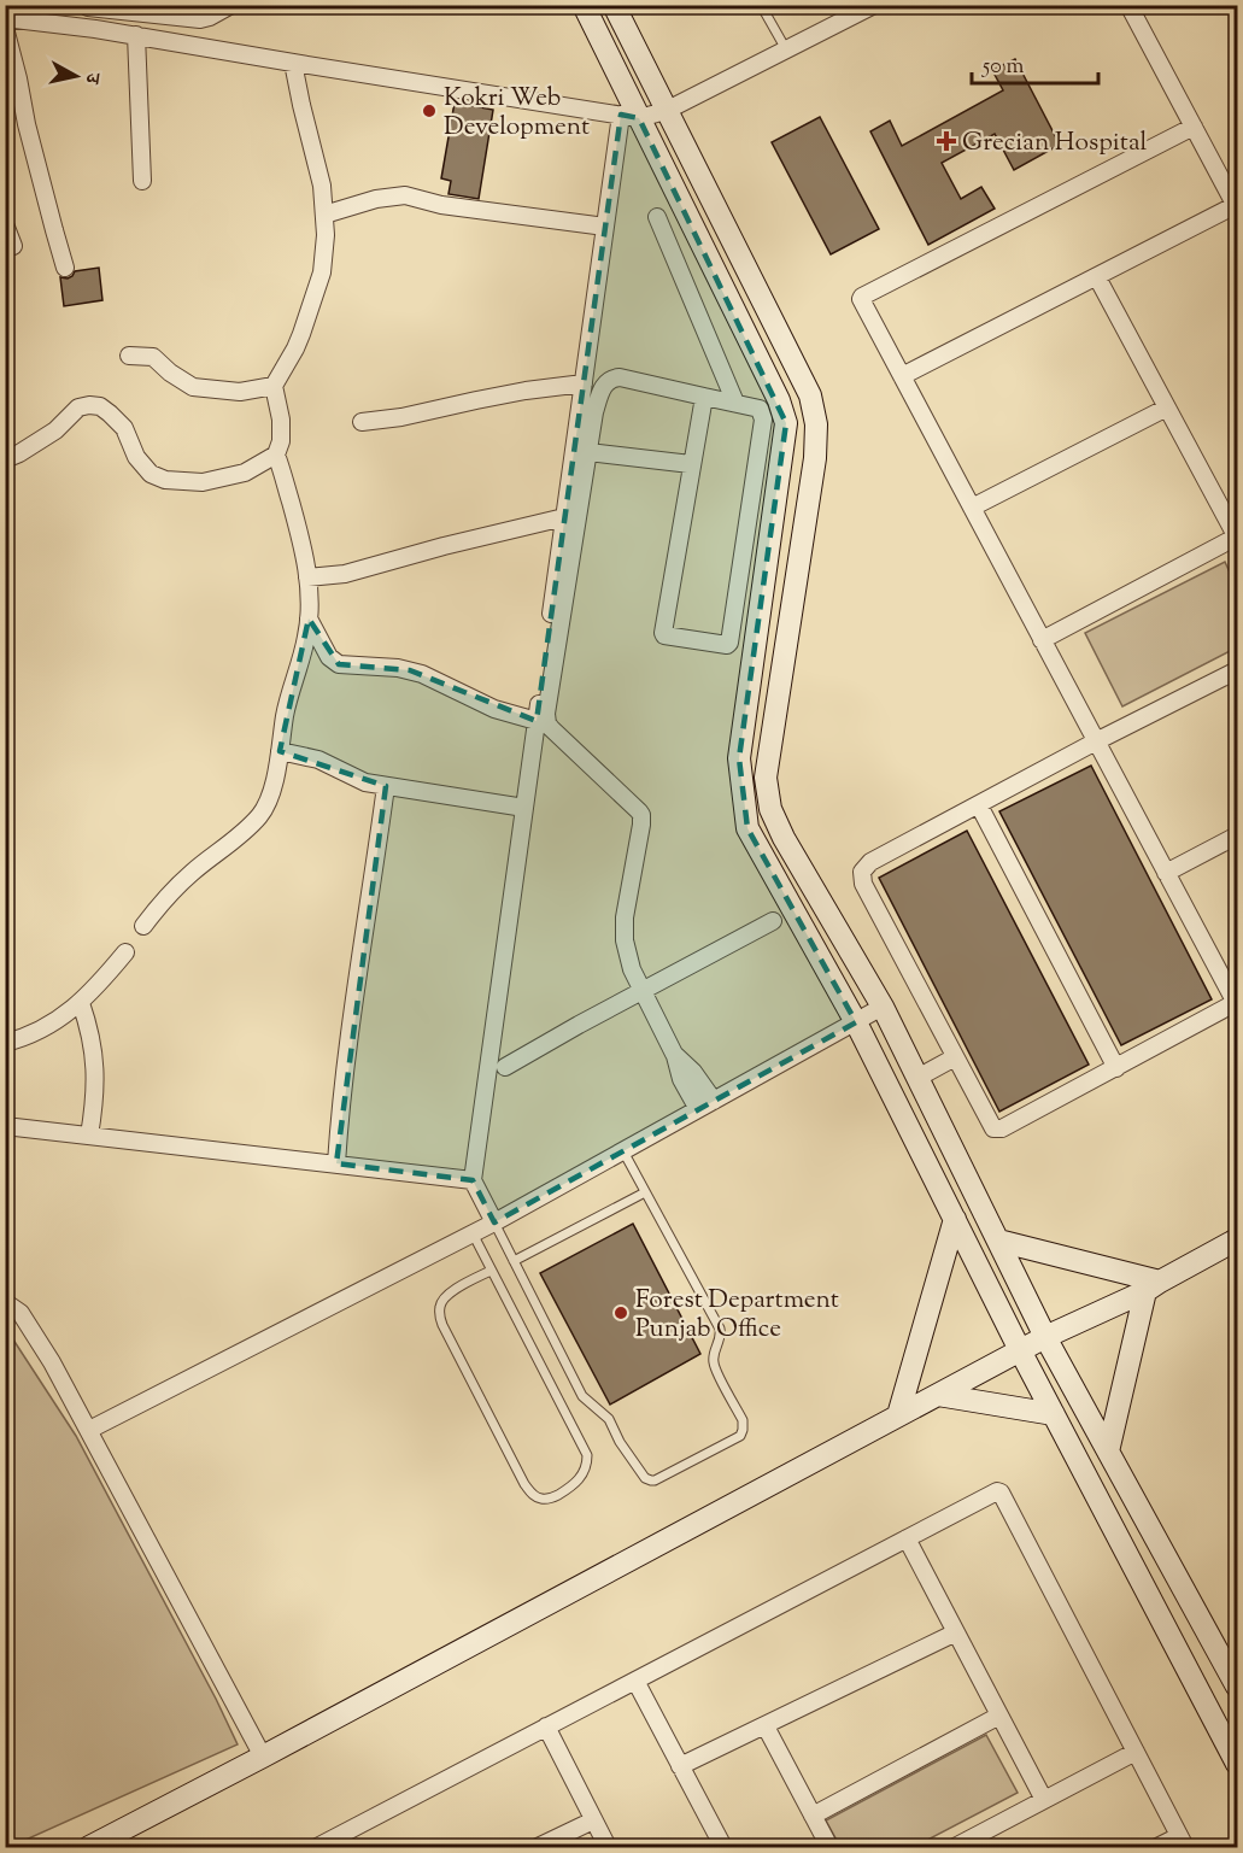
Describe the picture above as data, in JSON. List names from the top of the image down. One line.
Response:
{"places":{"other":["Kokri Web Development","Forest Department Punjab Office"],"health":["Grecian Hospital"]},"scale_bar":"50 m","north":"right"}
